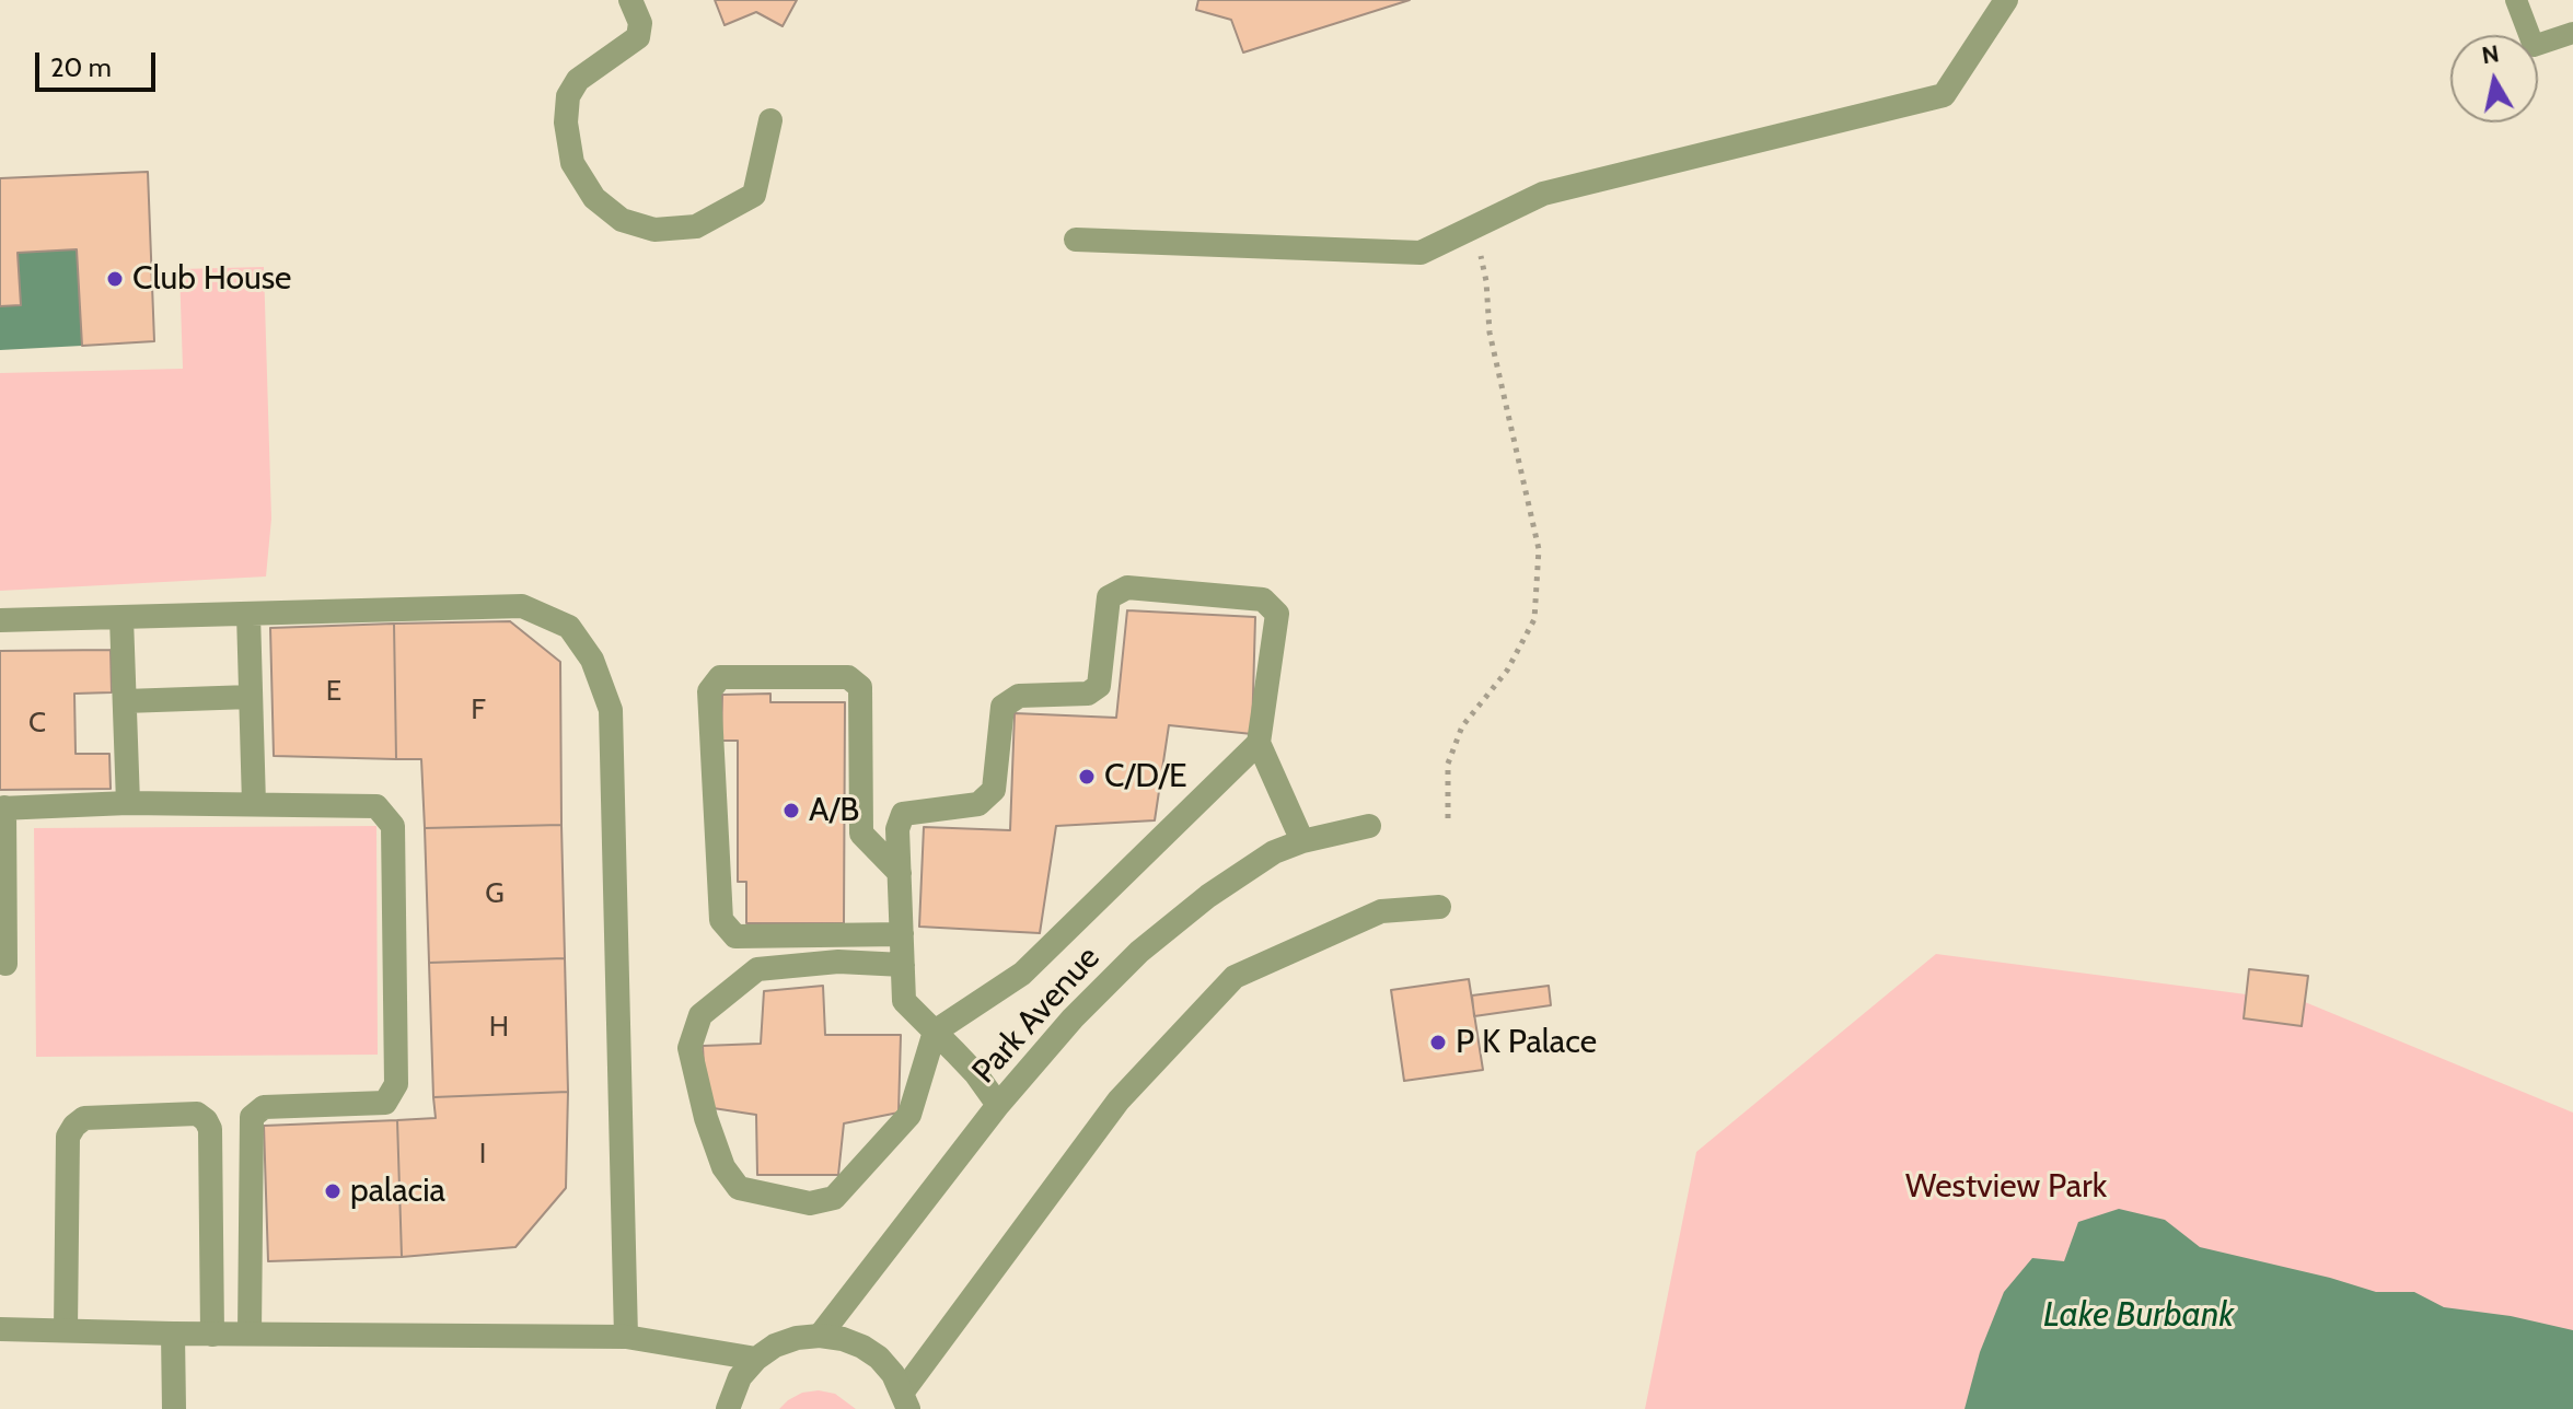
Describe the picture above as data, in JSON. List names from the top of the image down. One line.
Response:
{"streets":{"street":["Park Avenue"]},"water":["Lake Burbank"],"parks":["Westview Park"],"places":["Club House","C/D/E","A/B","P K Palace","palacia"],"house_numbers":["E","F","C","G","H","I"],"scale_bar":"20 m","north":"top"}
